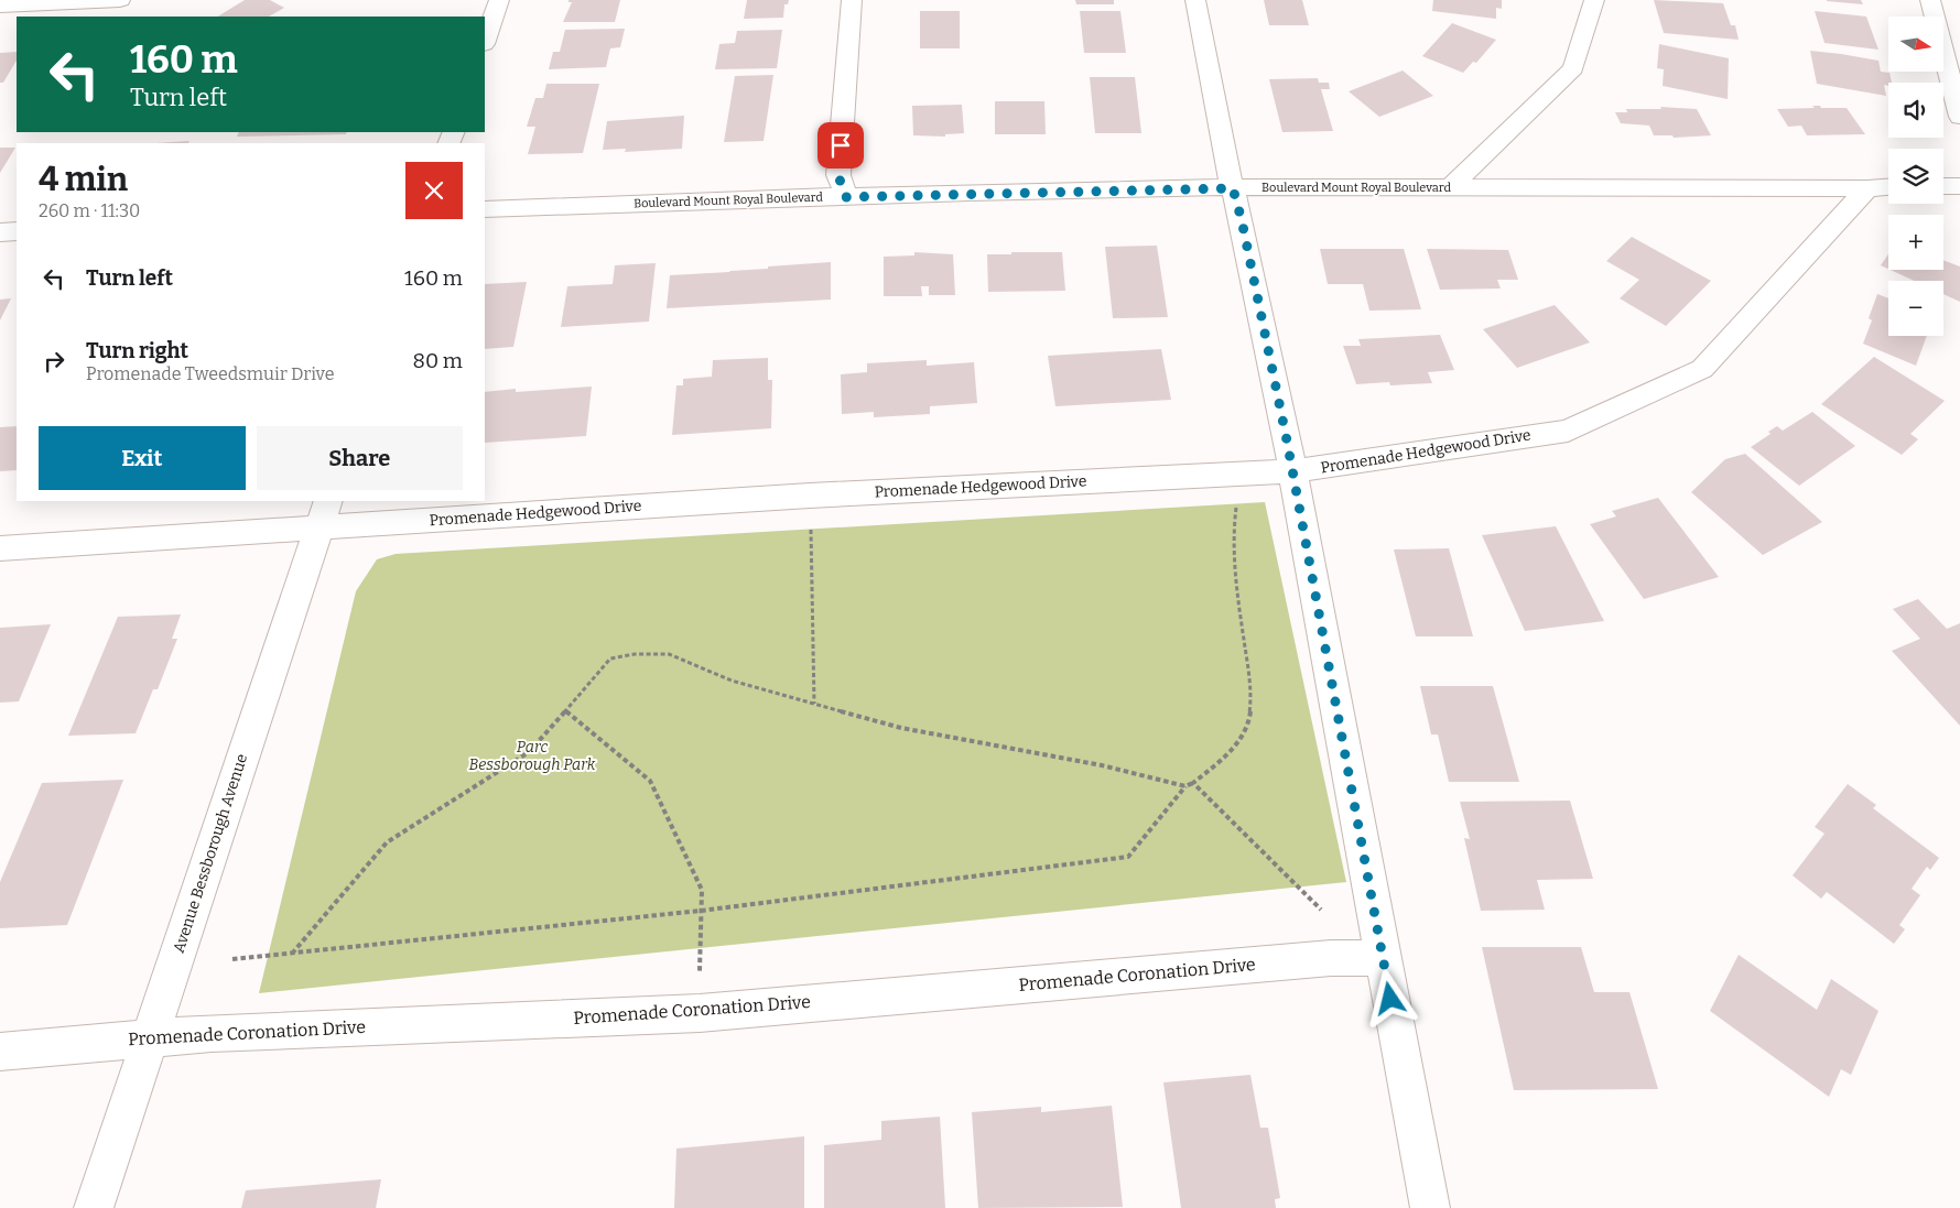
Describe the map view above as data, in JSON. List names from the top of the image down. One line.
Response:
{"streets":{"street":["Boulevard Mount Royal Boulevard","Promenade Hedgewood Drive","Avenue Bessborough Avenue","Promenade Coronation Drive"]},"crossings":[["Boulevard Mount Royal Boulevard","Promenade Hedgewood Drive"],["Promenade Hedgewood Drive","Avenue Bessborough Avenue"],["Avenue Bessborough Avenue","Promenade Coronation Drive"]],"parks":["Parc Bessborough Park"],"north":"right","page":{"map_buttons":["+","−"],"turn":["160 m","Turn left"],"heading":["4 min","260 m · 11:30"],"list":[{"name":"Turn left","value":"160 m"},{"name":"Turn right","note":"Promenade Tweedsmuir Drive","value":"80 m"}],"buttons":["Exit","Share"]}}
